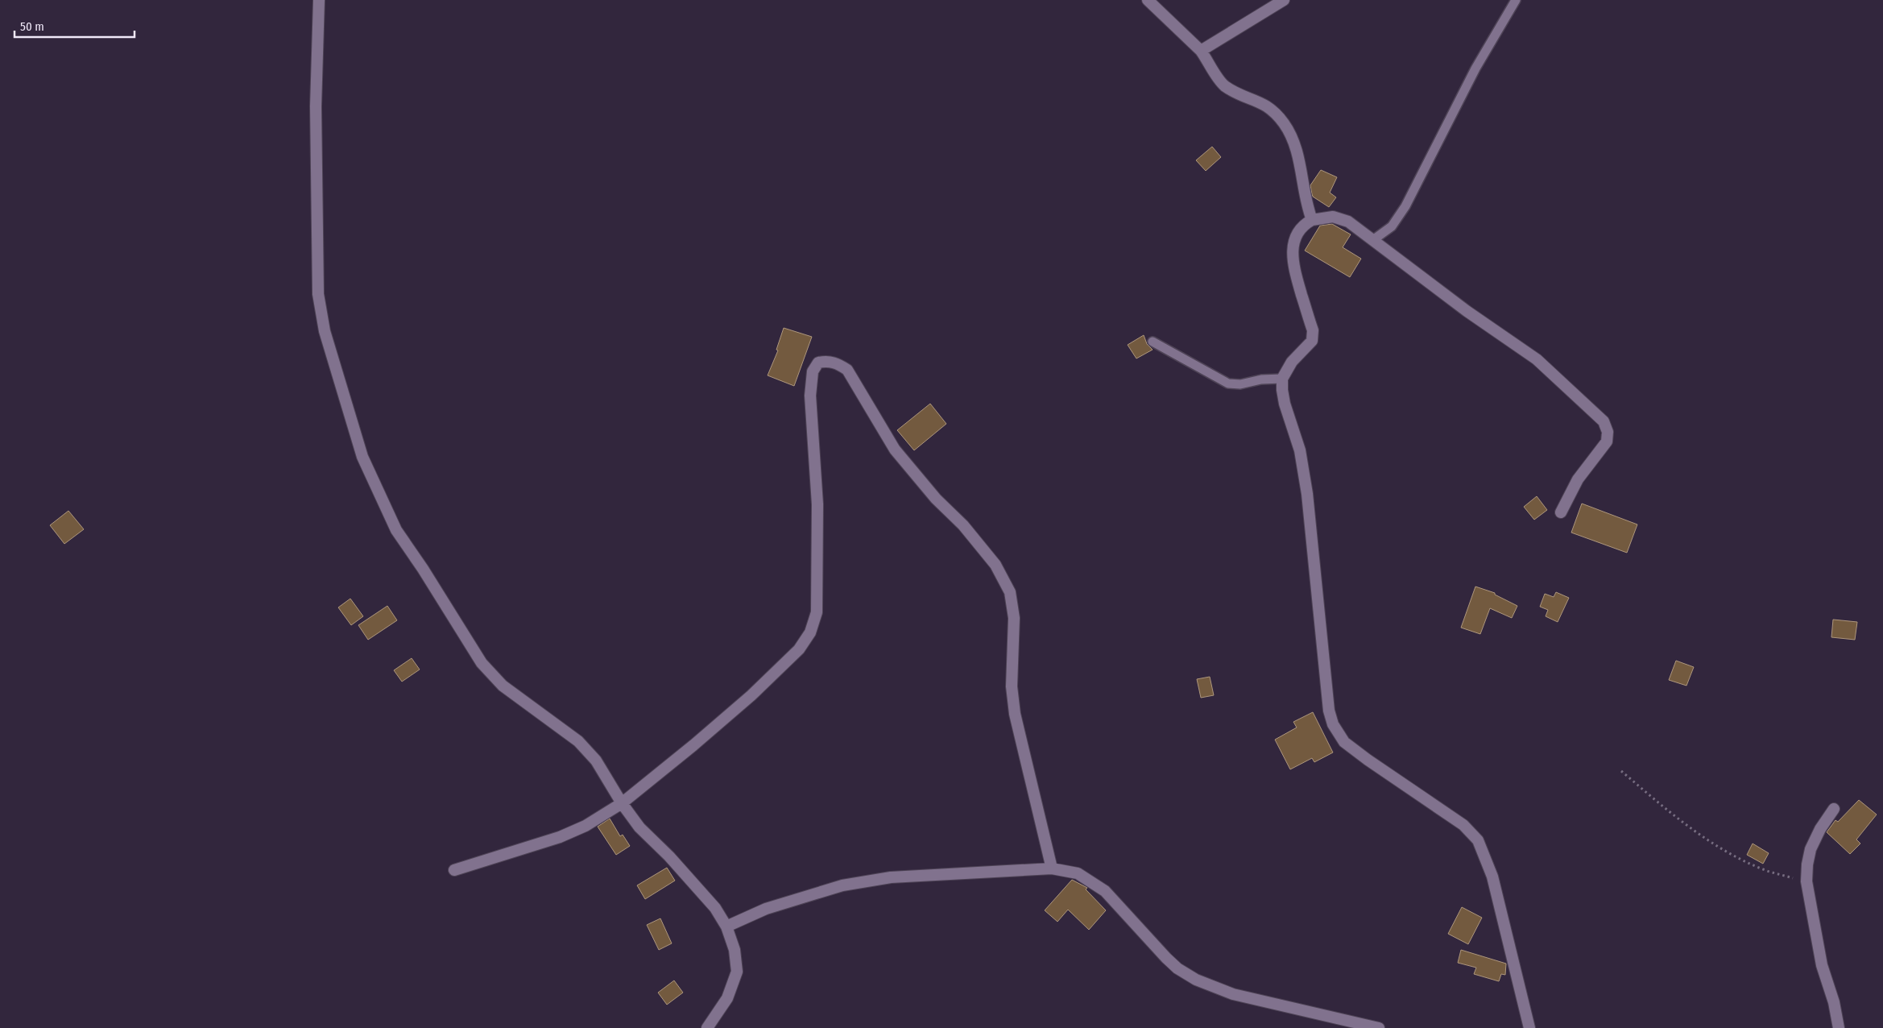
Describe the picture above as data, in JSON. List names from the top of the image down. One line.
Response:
{"scale_bar":"50 m"}
